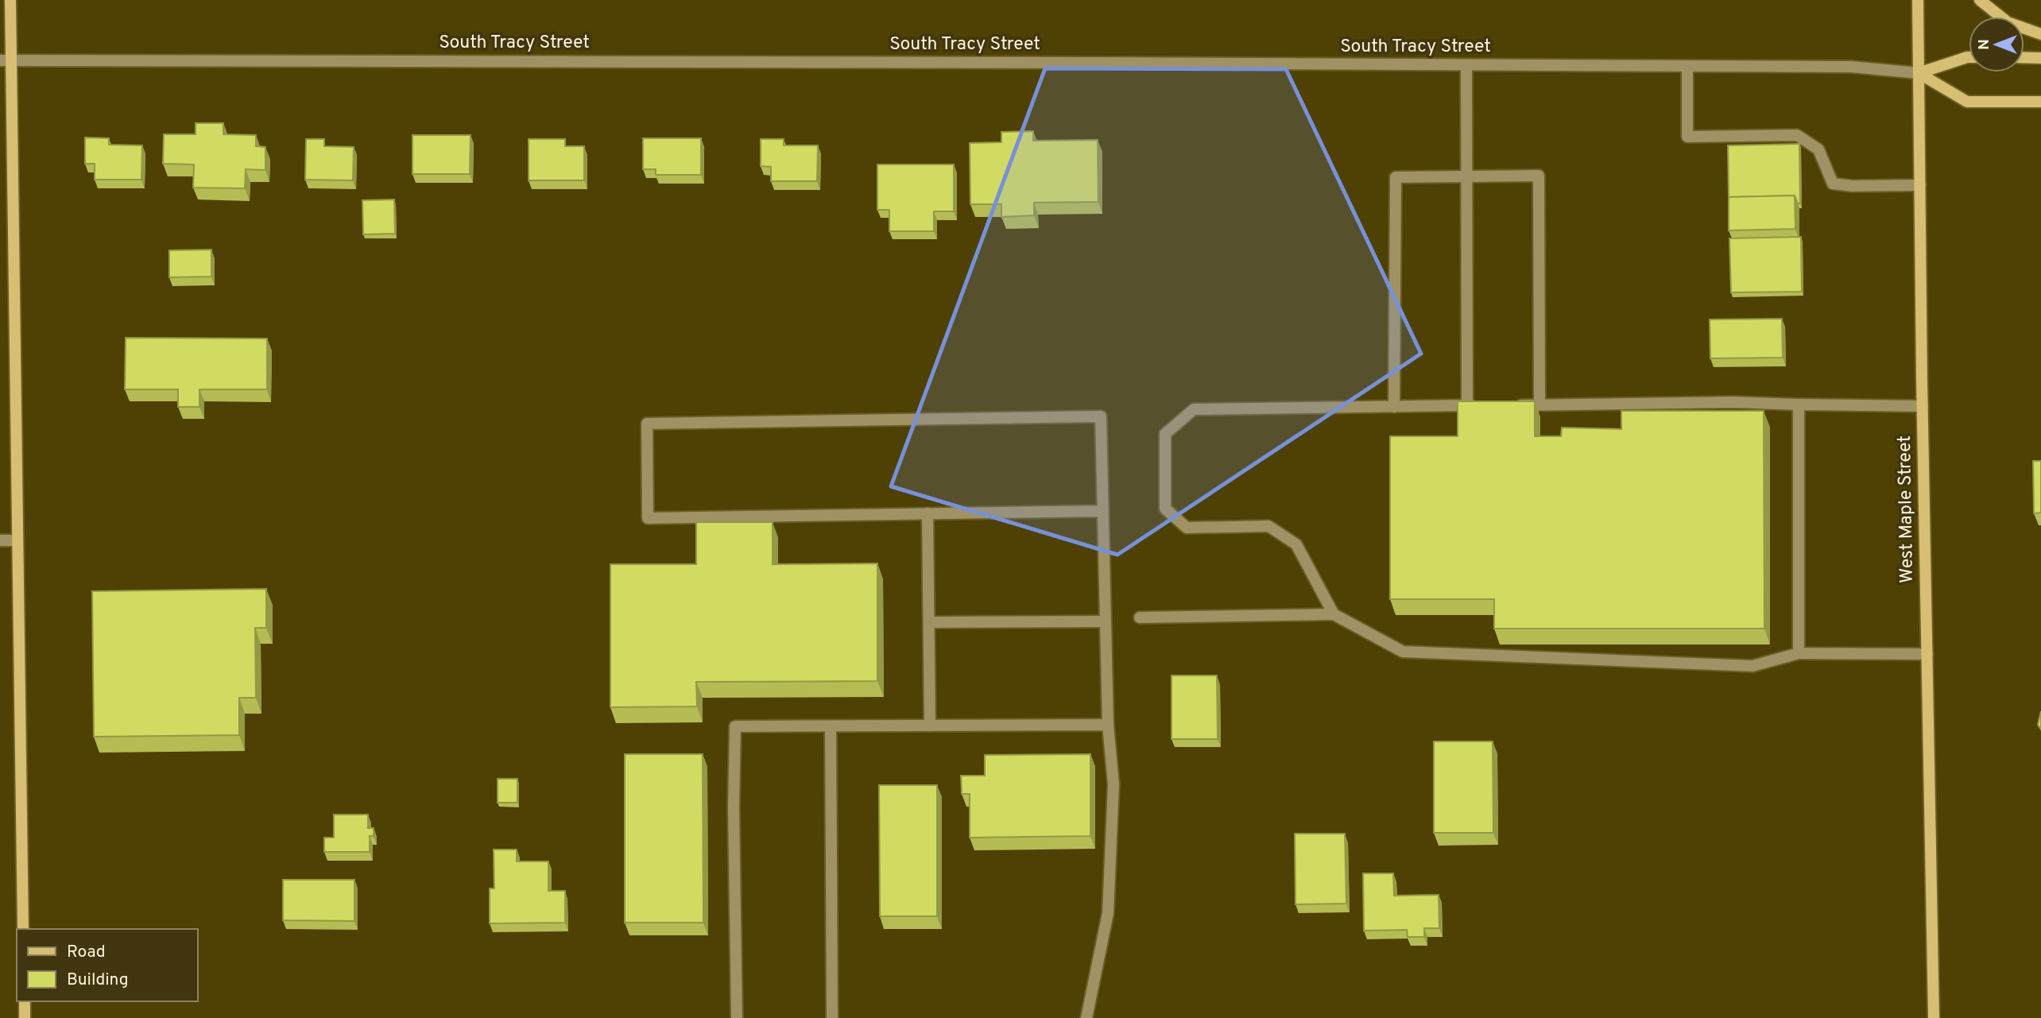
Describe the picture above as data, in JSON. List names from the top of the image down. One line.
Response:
{"streets":{"street":["South Tracy Street","West Maple Street"]},"crossings":[["South Tracy Street","West Maple Street"]],"legend":["Road","Building"],"north":"left"}
